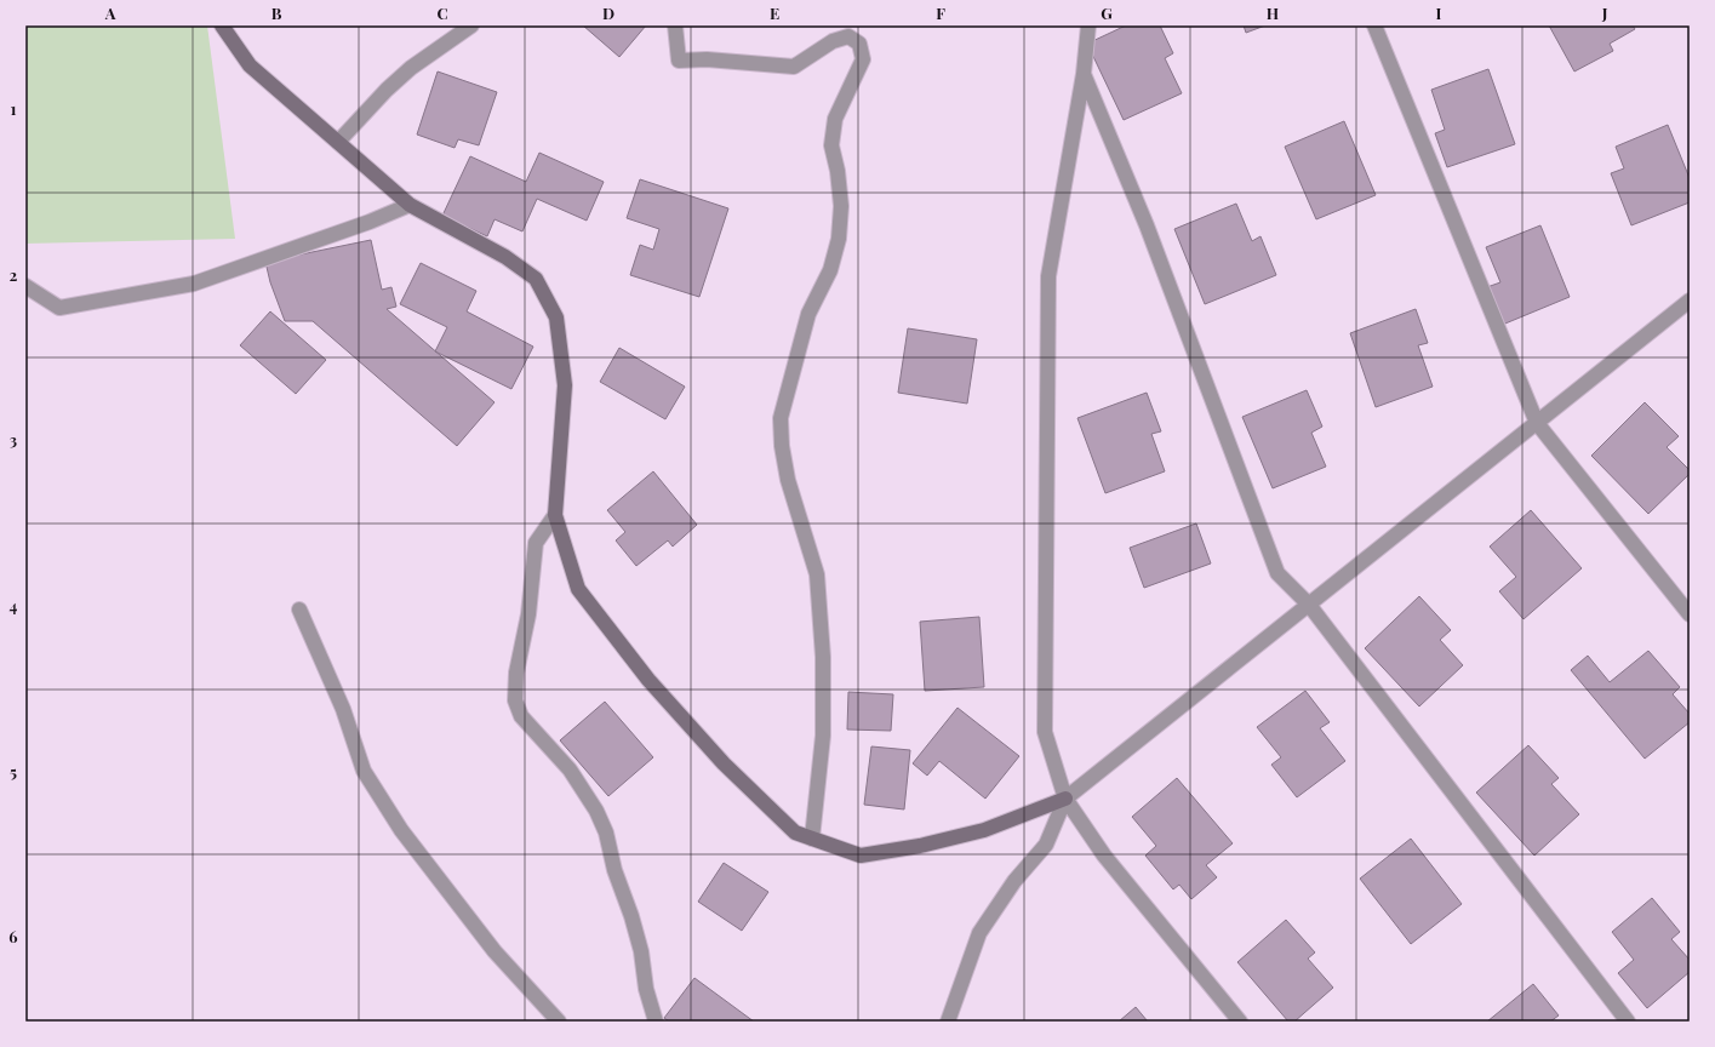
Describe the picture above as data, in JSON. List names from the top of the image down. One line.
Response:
{"grid":{"columns":["A","B","C","D","E","F","G","H","I","J"],"rows":["1","2","3","4","5","6"]}}
